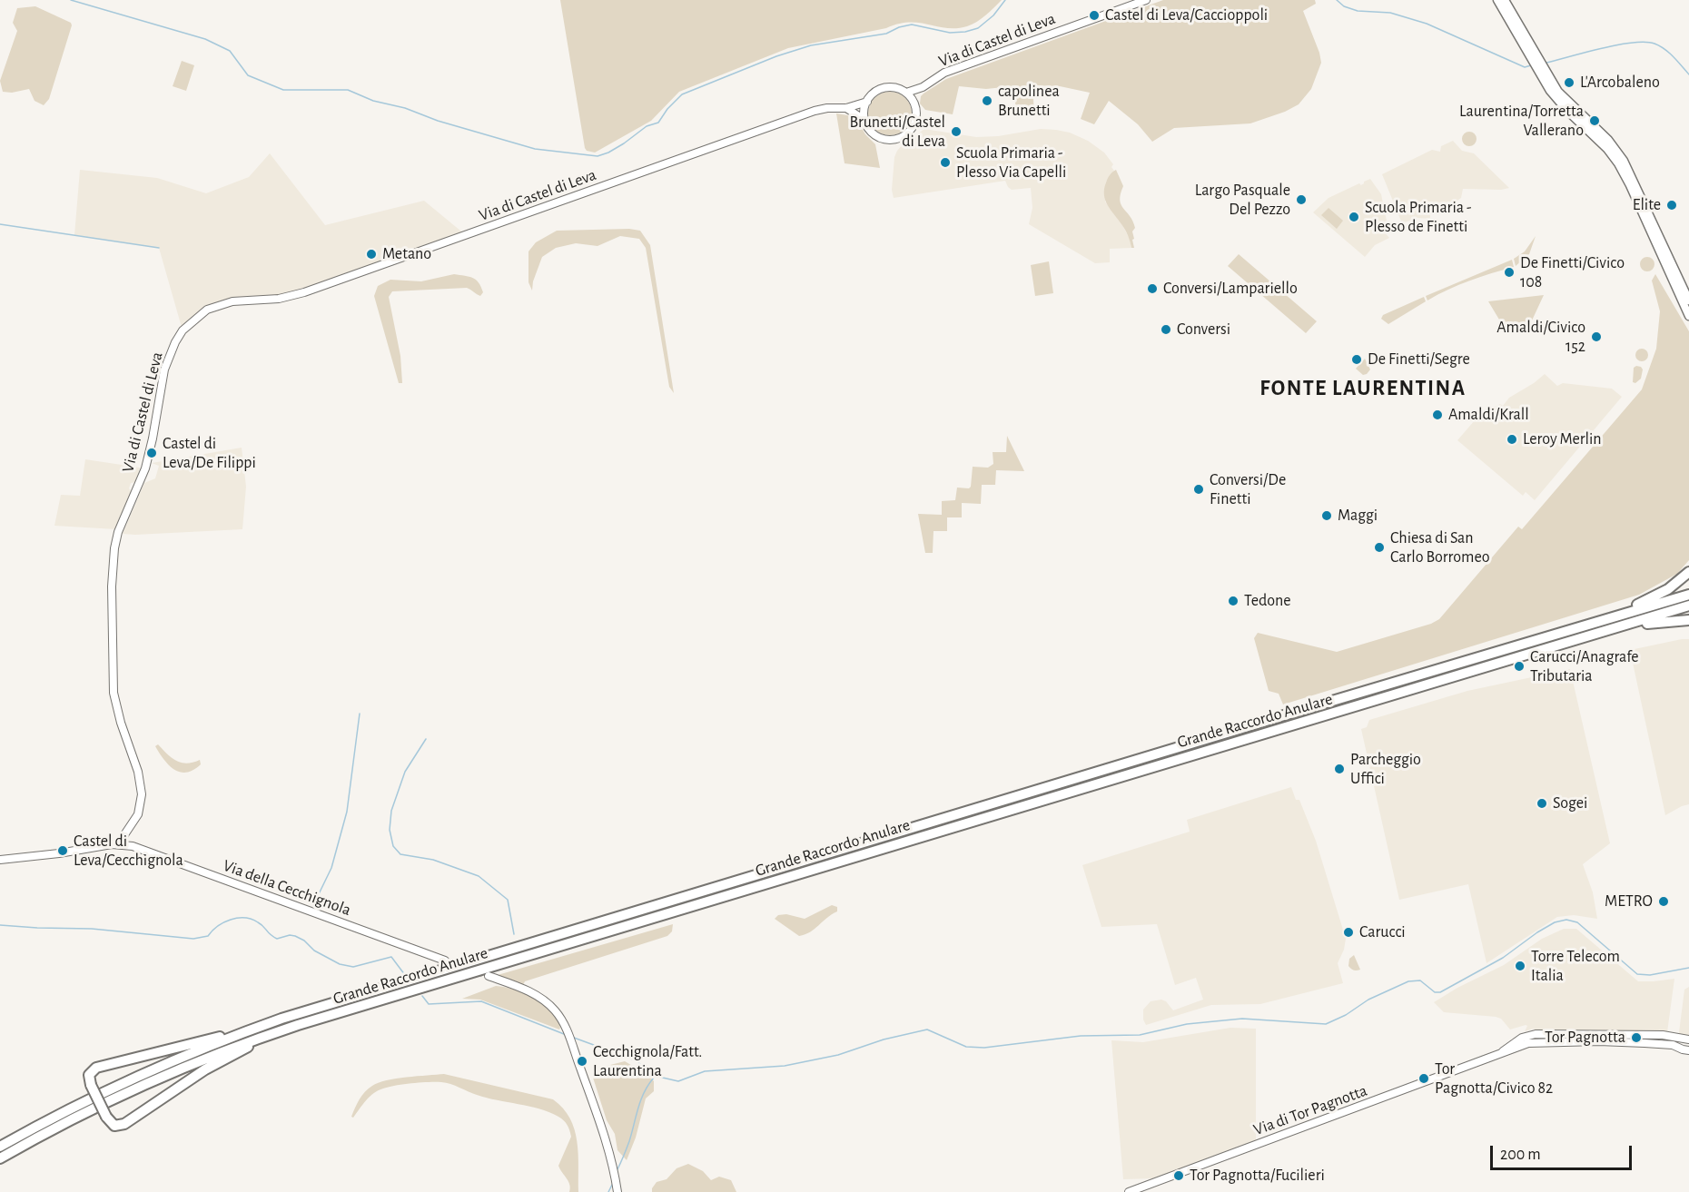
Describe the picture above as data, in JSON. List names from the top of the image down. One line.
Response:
{"streets":{"highway":["Grande Raccordo Anulare"],"street":["Via di Castel di Leva","Via della Cecchignola","Via di Tor Pagnotta"]},"crossings":[["Via di Castel di Leva","Via della Cecchignola"]],"districts":["FONTE LAURENTINA"],"places":["Castel di Leva/Caccioppoli","L'Arcobaleno","capolinea Brunetti","Laurentina/Torretta Vallerano","Brunetti/Castel di Leva","Scuola Primaria - Plesso Via Capelli","Largo Pasquale Del Pezzo","Elite","Scuola Primaria - Plesso de Finetti","Metano","De Finetti/Civico 108","Conversi/Lampariello","Conversi","Amaldi/Civico 152","De Finetti/Segre","Amaldi/Krall","Leroy Merlin","Castel di Leva/De Filippi","Conversi/De Finetti","Maggi","Chiesa di San Carlo Borromeo","Tedone","Carucci/Anagrafe Tributaria","Parcheggio Uffici","Sogei","Castel di Leva/Cecchignola","METRO","Carucci","Torre Telecom Italia","Tor Pagnotta","Cecchignola/Fatt. Laurentina","Tor Pagnotta/Civico 82","Tor Pagnotta/Fucilieri"],"scale_bar":"200 m"}
